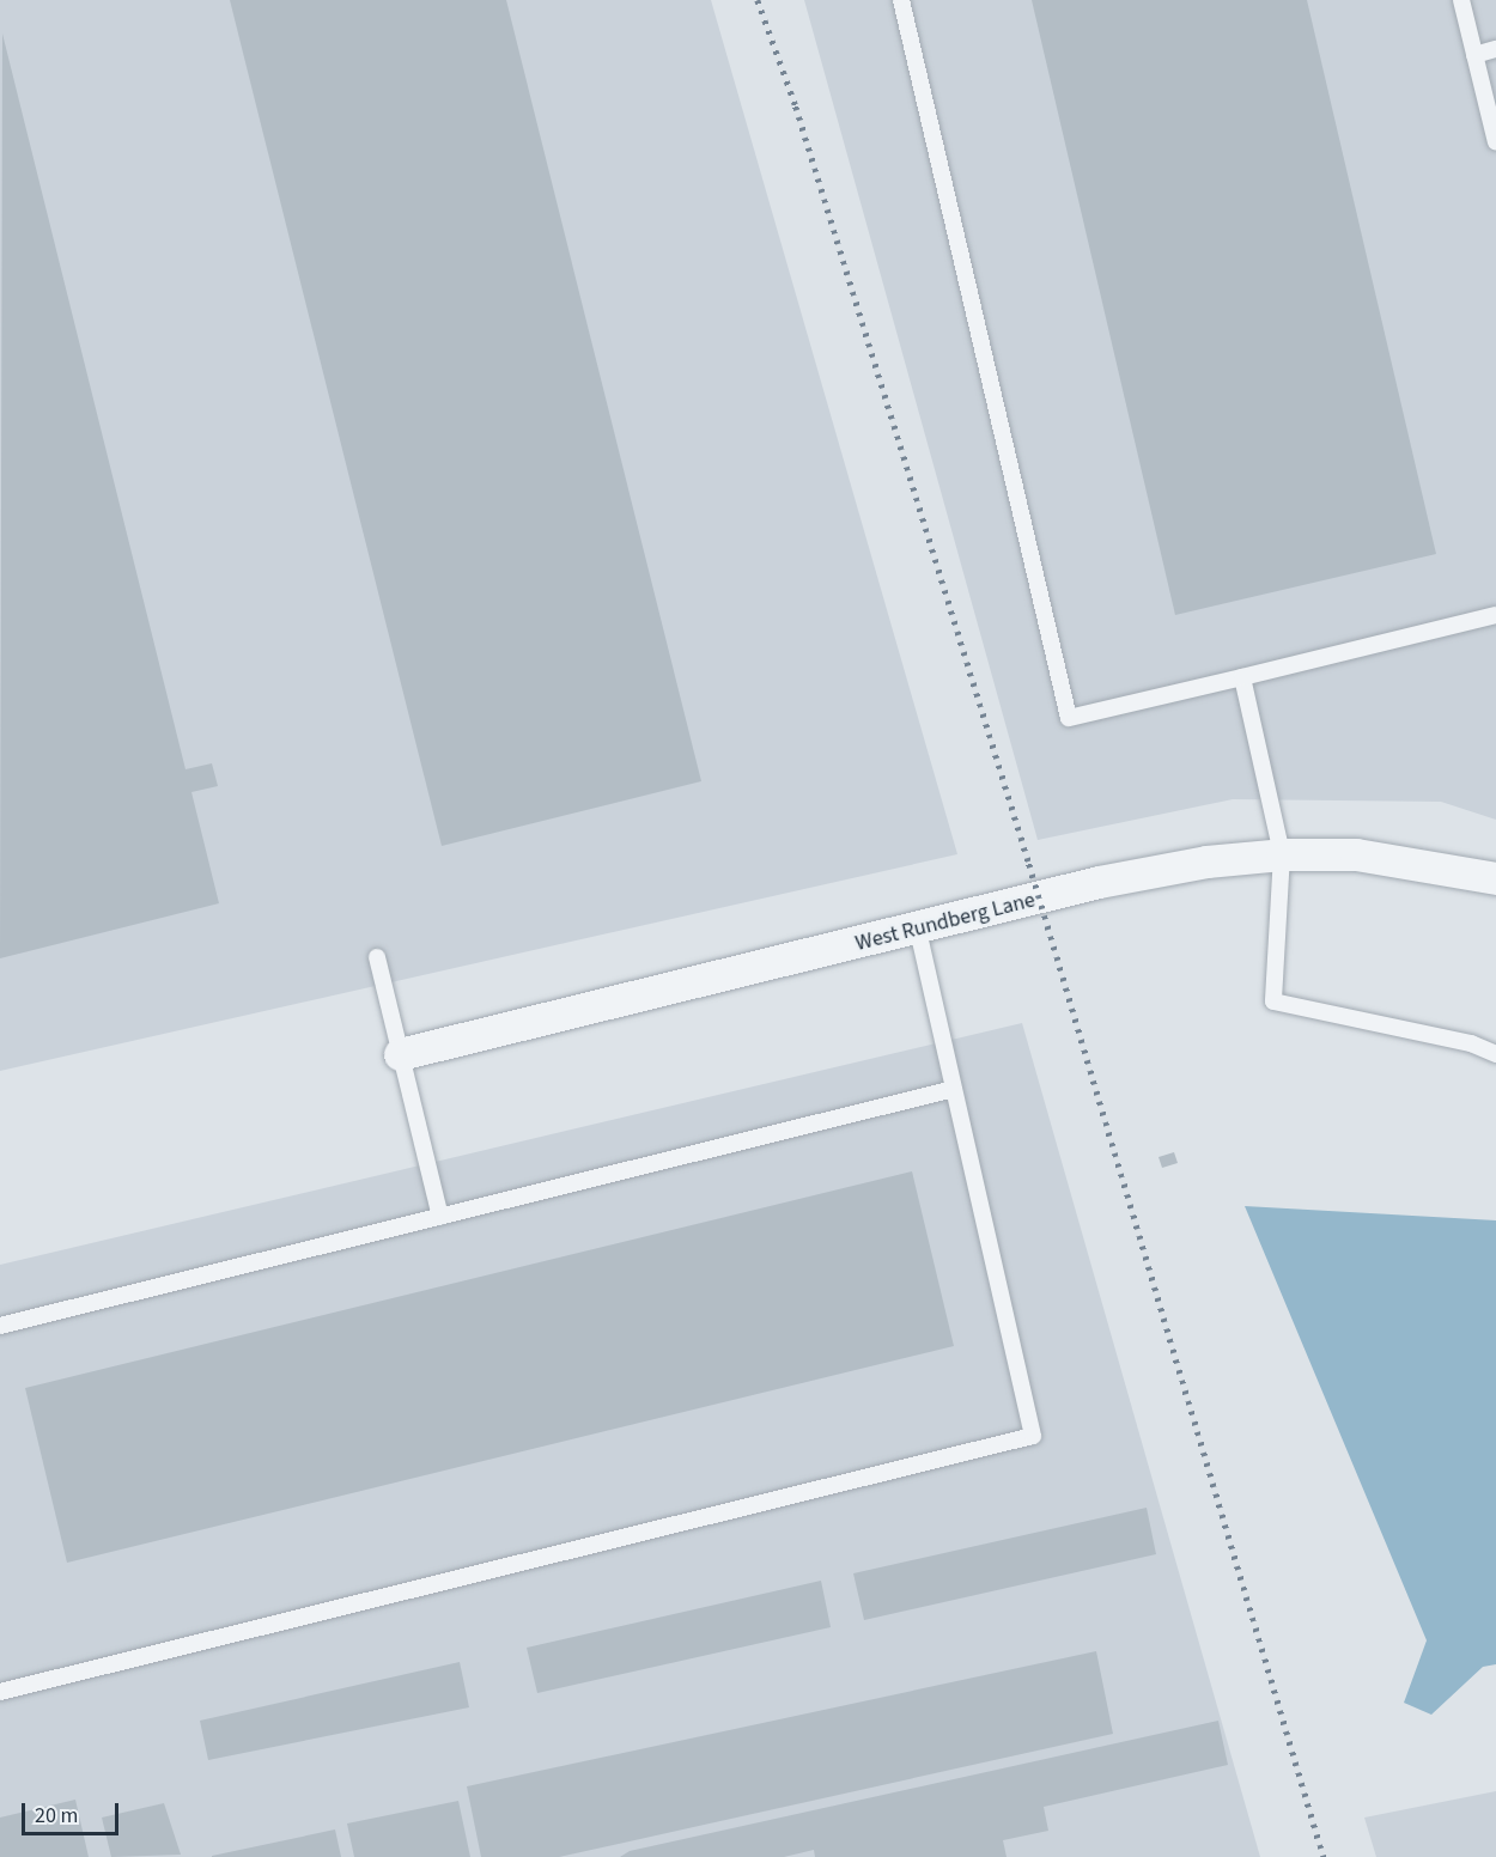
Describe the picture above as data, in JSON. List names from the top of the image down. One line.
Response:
{"streets":{"street":["West Rundberg Lane"]},"scale_bar":"20 m"}
